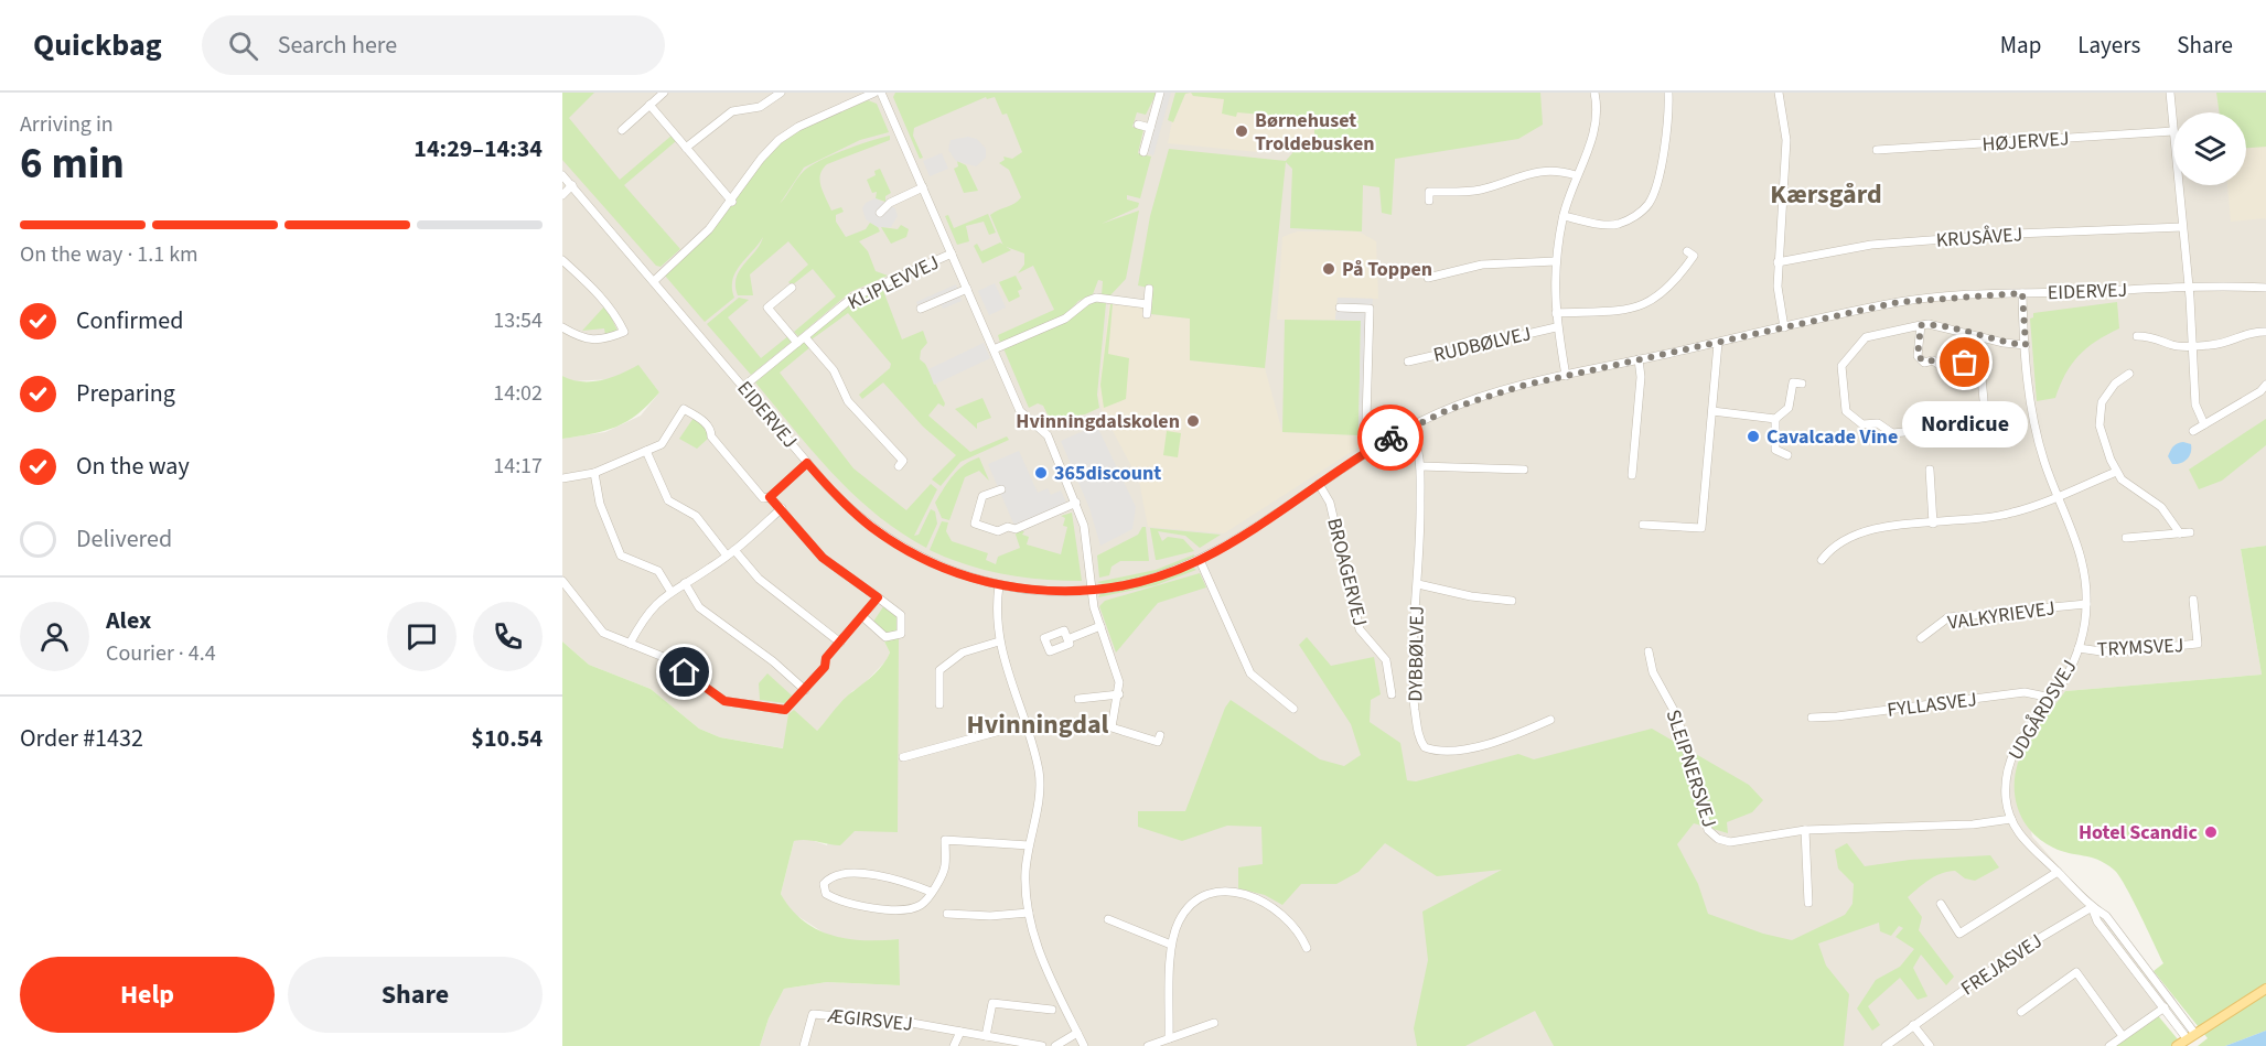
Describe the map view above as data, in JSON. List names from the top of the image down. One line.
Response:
{"streets":{"street":["HØJERVEJ","KRUSÅVEJ","KLIPLEVVEJ","EIDERVEJ","RUDBØLVEJ","BROAGERVEJ","VALKYRIEVEJ","TRYMSVEJ","DYBBØLVEJ","FYLLASVEJ","UDGÅRDSVEJ","SLEIPNERSVEJ","FREJASVEJ","ÆGIRSVEJ"]},"crossings":[["KLIPLEVVEJ","EIDERVEJ"],["EIDERVEJ","RUDBØLVEJ"],["EIDERVEJ","BROAGERVEJ"],["EIDERVEJ","DYBBØLVEJ"],["EIDERVEJ","UDGÅRDSVEJ"],["VALKYRIEVEJ","UDGÅRDSVEJ"],["TRYMSVEJ","UDGÅRDSVEJ"],["FYLLASVEJ","UDGÅRDSVEJ"],["UDGÅRDSVEJ","SLEIPNERSVEJ"],["UDGÅRDSVEJ","FREJASVEJ"]],"districts":["Kærsgård","Hvinningdal"],"places":["Børnehuset Troldebusken","På Toppen","Nordicue","Hvinningdalskolen","Cavalcade Vine","365discount","Hotel Scandic"],"page":{"header":"Quickbag","search":"Search here","nav":["Map","Layers","Share"],"heading":["6 min","Arriving in","14:29–14:34"],"panel":["Alex","Courier · 4.4","Order #1432","$10.54"],"bar":"On the way · 1.1 km","list":[["Confirmed","13:54"],["Preparing","14:02"],["On the way","14:17"],"Delivered"],"bubble":"Nordicue","buttons":["Help","Share"]}}
